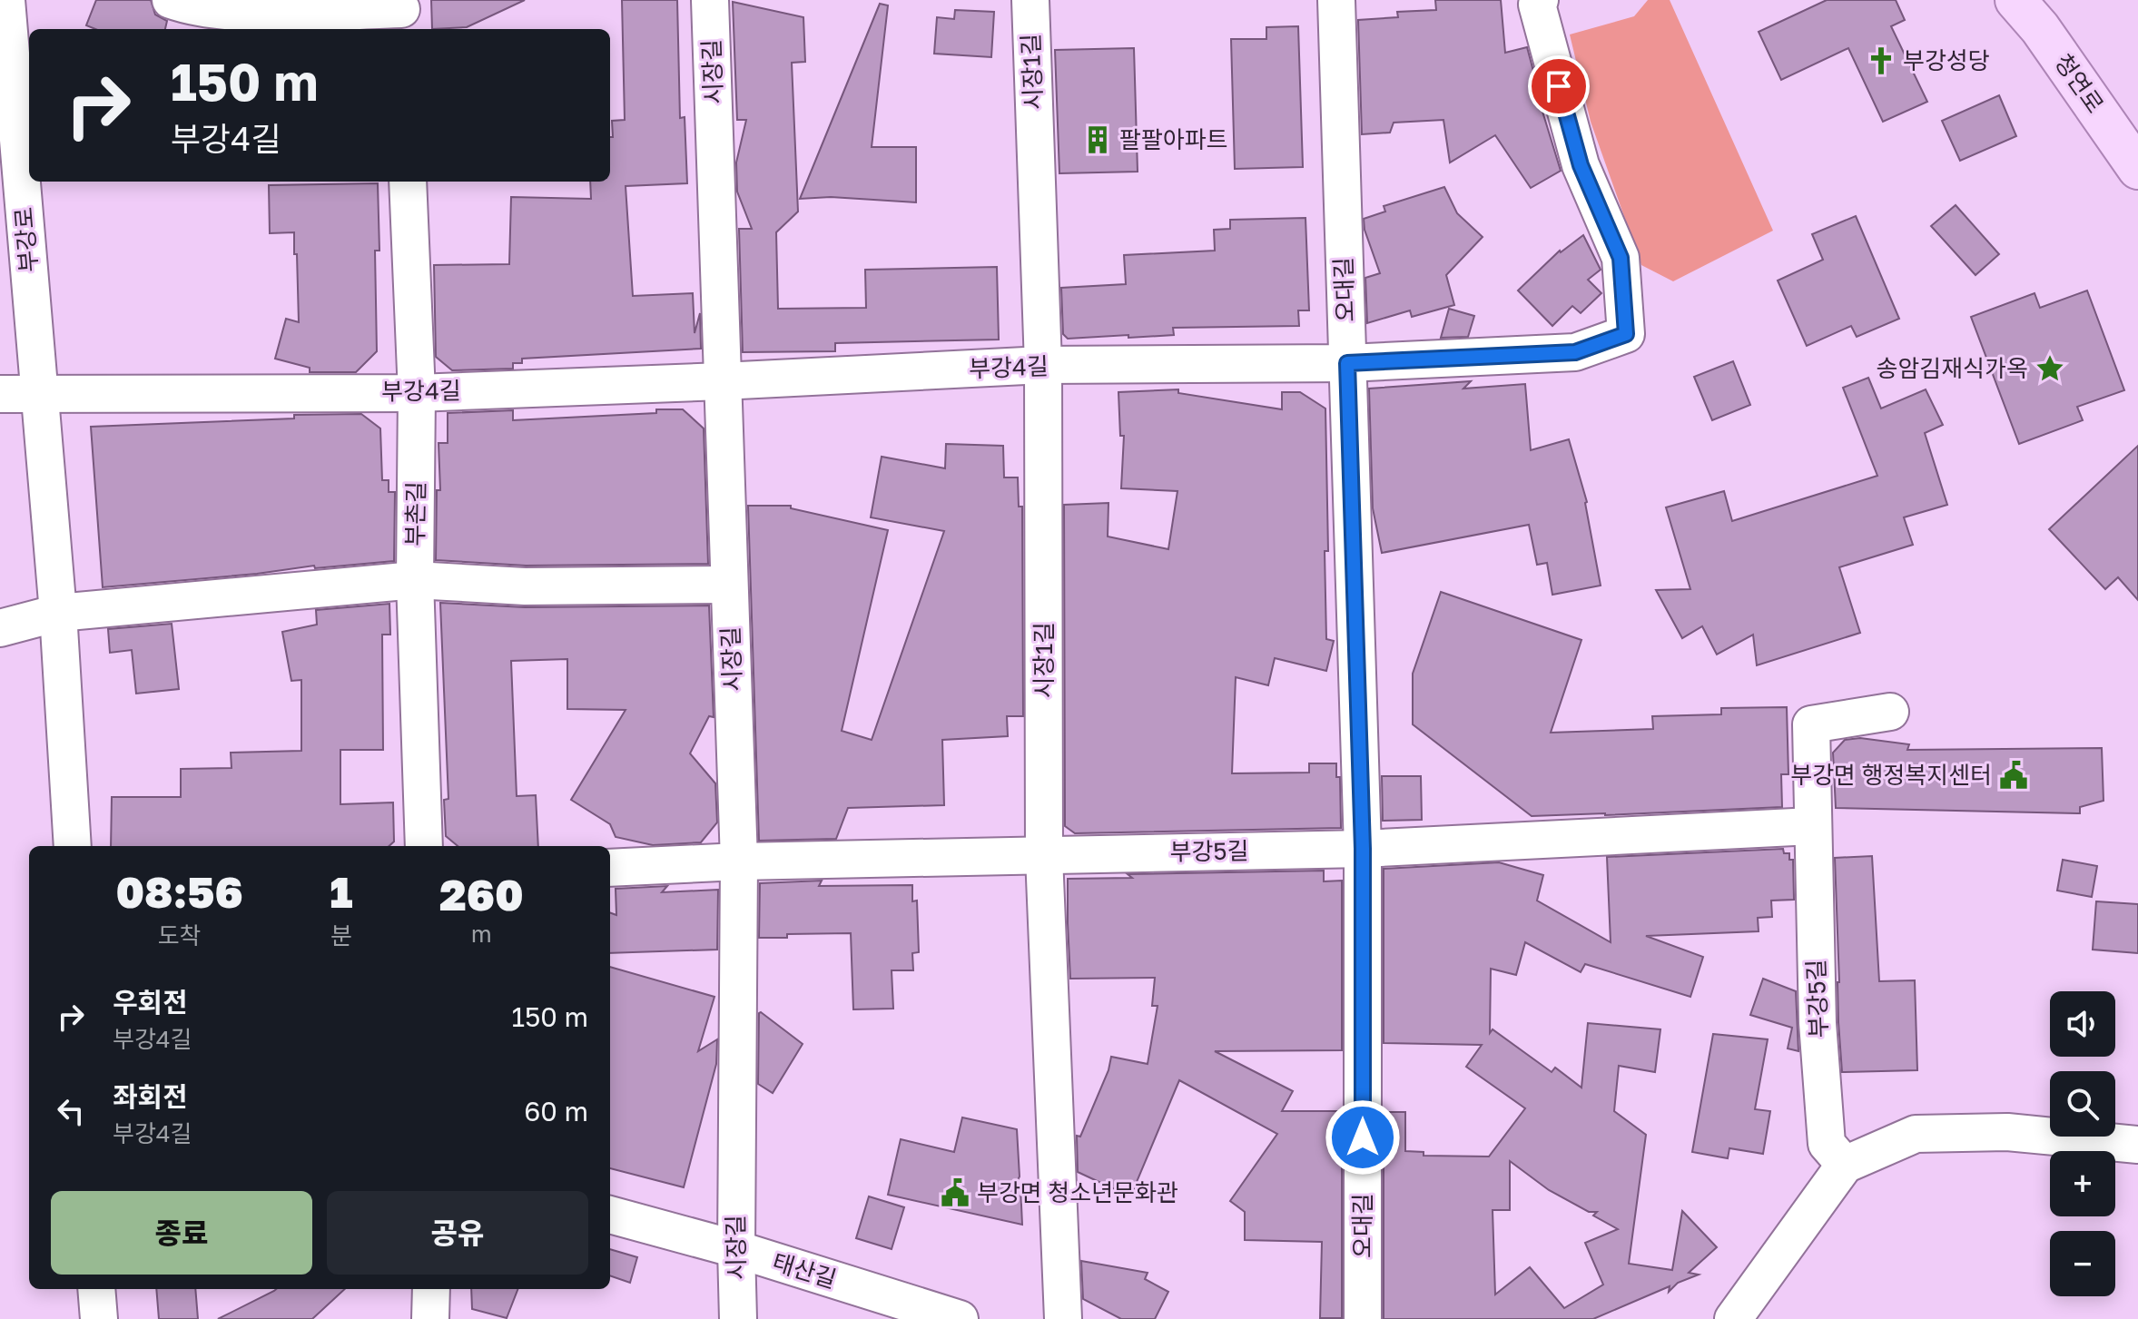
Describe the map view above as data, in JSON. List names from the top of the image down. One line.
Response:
{"streets":{"main road":["청연로"],"street":["시장길","시장1길","부강로","오대길","부강4길","부촌길","부강5길","태산길"]},"crossings":[["시장길","부강4길"],["시장길","부강5길"],["시장길","태산길"],["시장1길","부강4길"],["시장1길","부강5길"],["부강로","부강4길"],["오대길","부강4길"],["오대길","부강5길"],["부강4길","부촌길"]],"places":{"church":["부강성당"],"building":["팔팔아파트"],"place":["송암김재식가옥"],"public building":["부강면 행정복지센터","부강면 청소년문화관"]},"page":{"turn":["150 m","부강4길"],"eta":["08:56","도착","1","분","260","m"],"list":[{"name":"우회전","note":"부강4길","value":"150 m"},{"name":"좌회전","note":"부강4길","value":"60 m"}],"map_buttons":["+","−"],"buttons":["종료","공유"]}}
